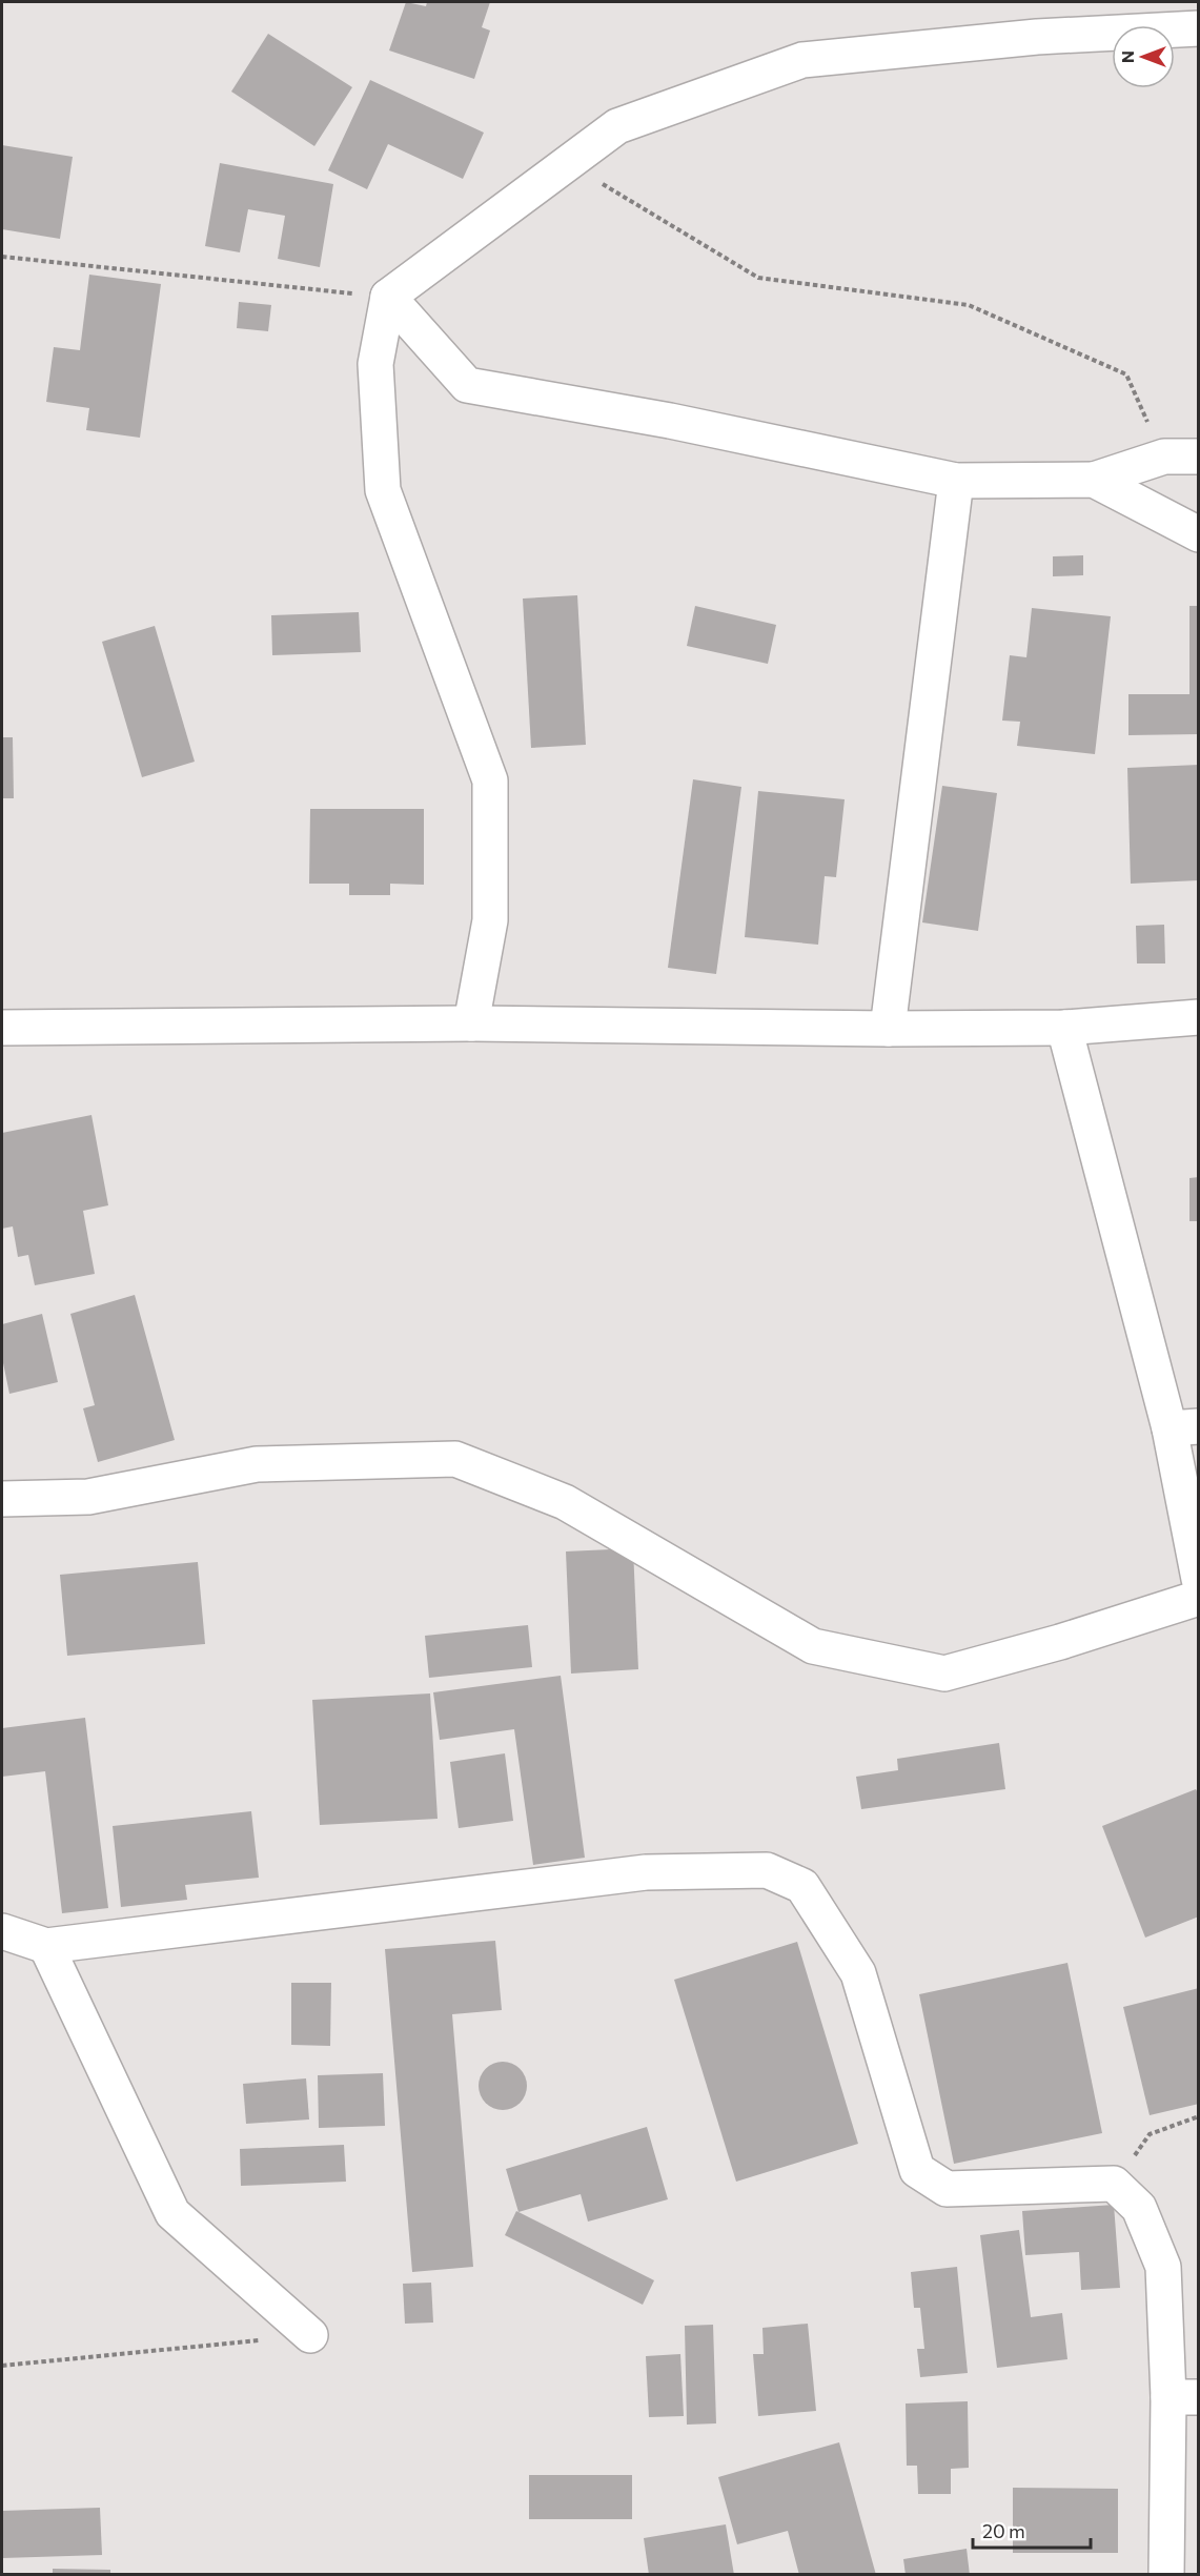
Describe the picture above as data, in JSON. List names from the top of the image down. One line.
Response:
{"scale_bar":"20 m","north":"left"}
